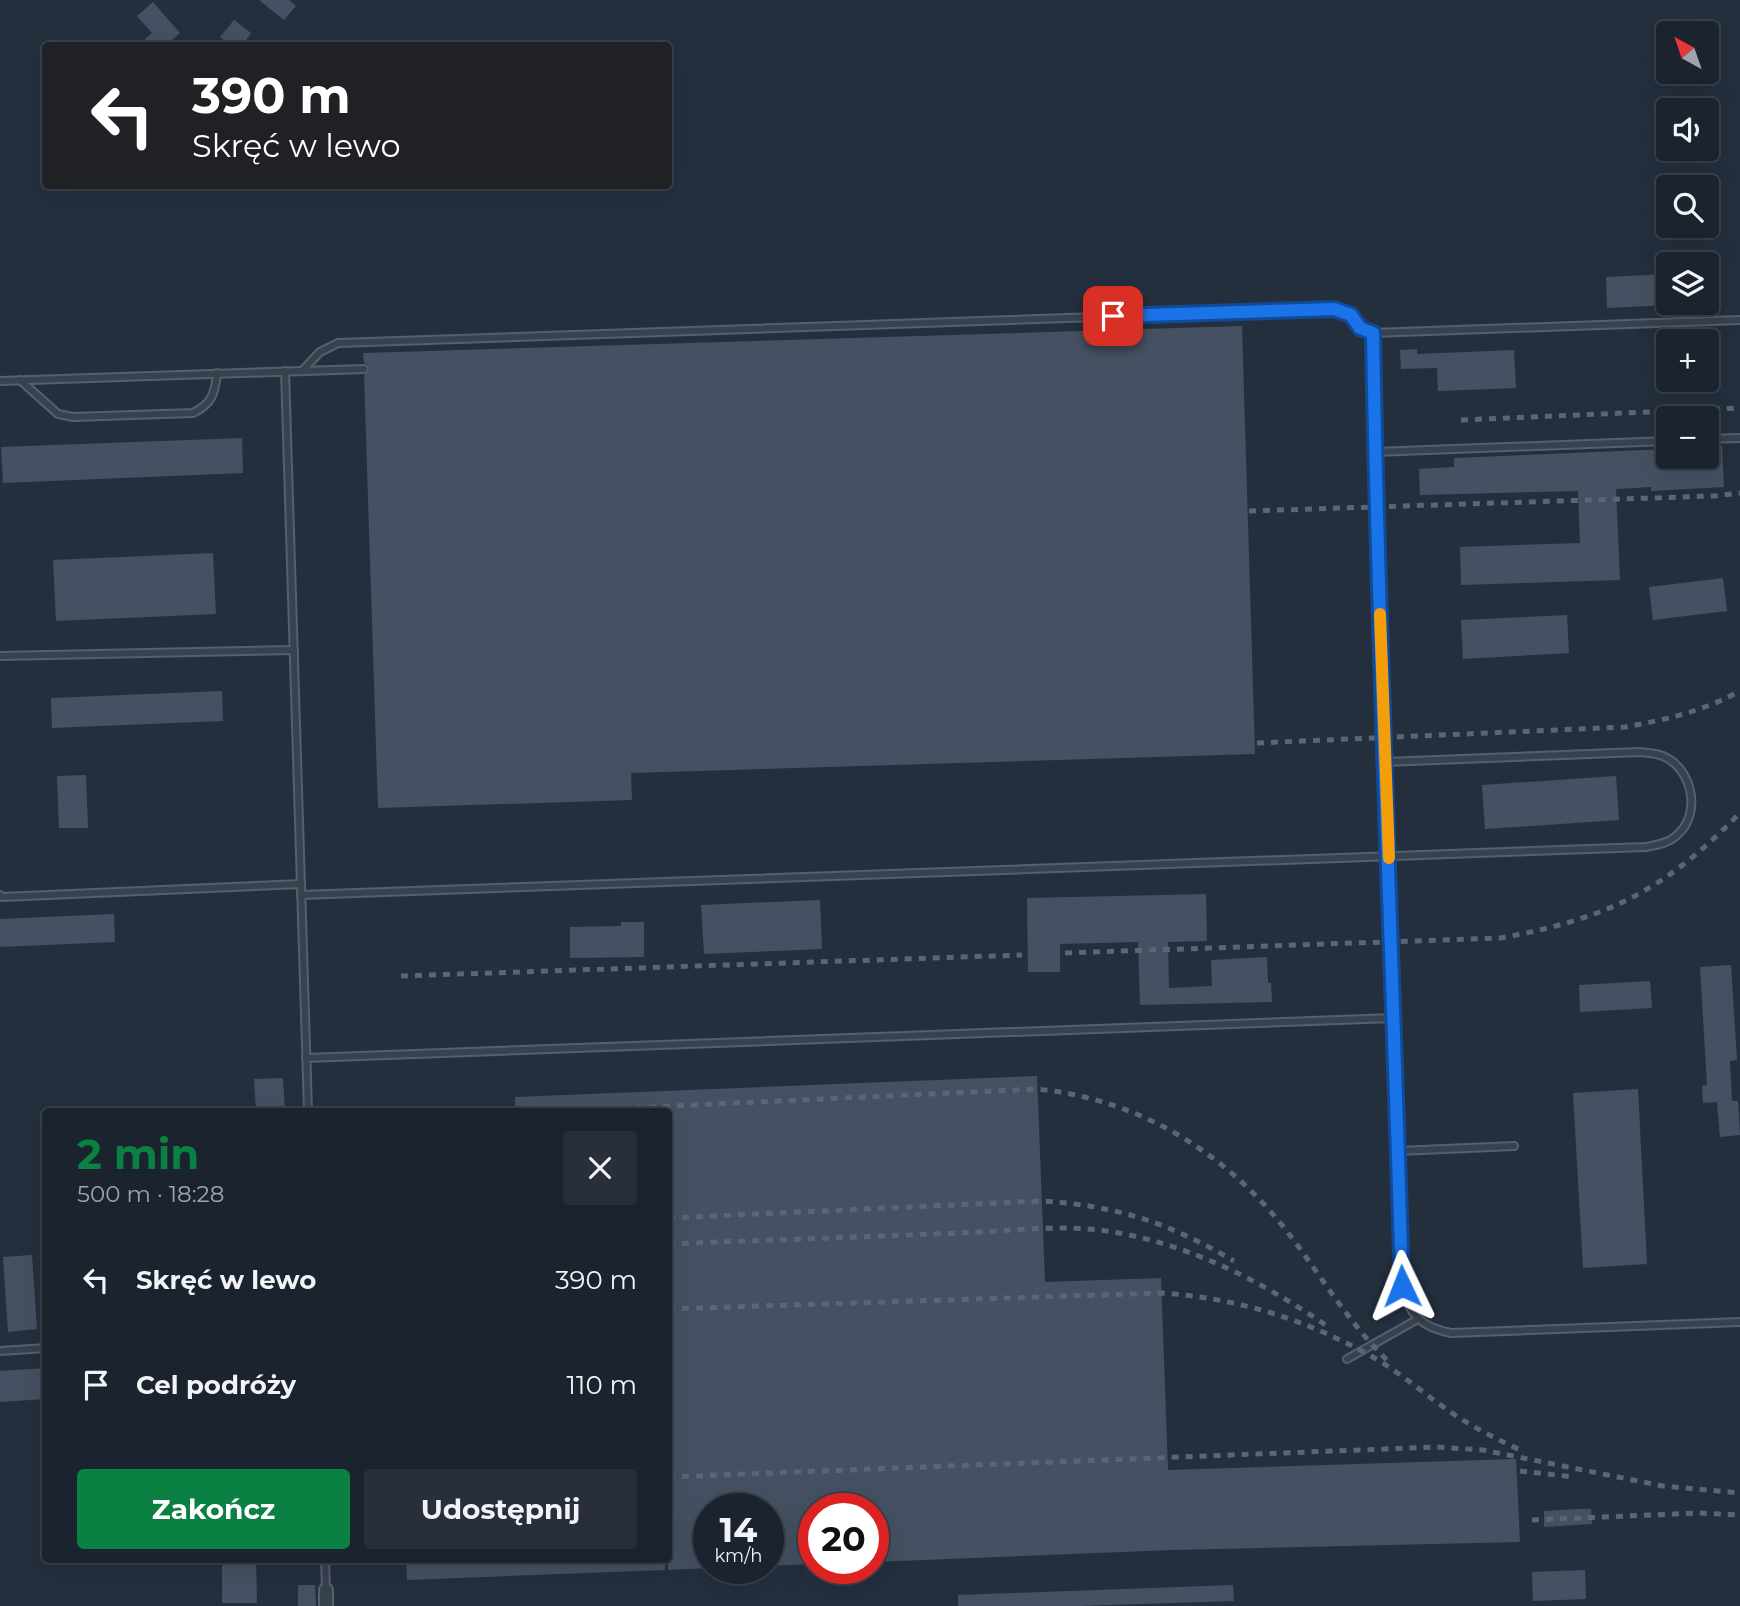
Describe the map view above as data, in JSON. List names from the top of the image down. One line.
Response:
{"north":"top left","page":{"map_buttons":["+","−"],"turn":["390 m","Skręć w lewo"],"heading":["2 min","500 m · 18:28"],"list":[{"name":"Skręć w lewo","value":"390 m"},{"name":"Cel podróży","value":"110 m"}],"buttons":["Zakończ","Udostępnij"],"speed":"14 km/h","limit":"20"}}
